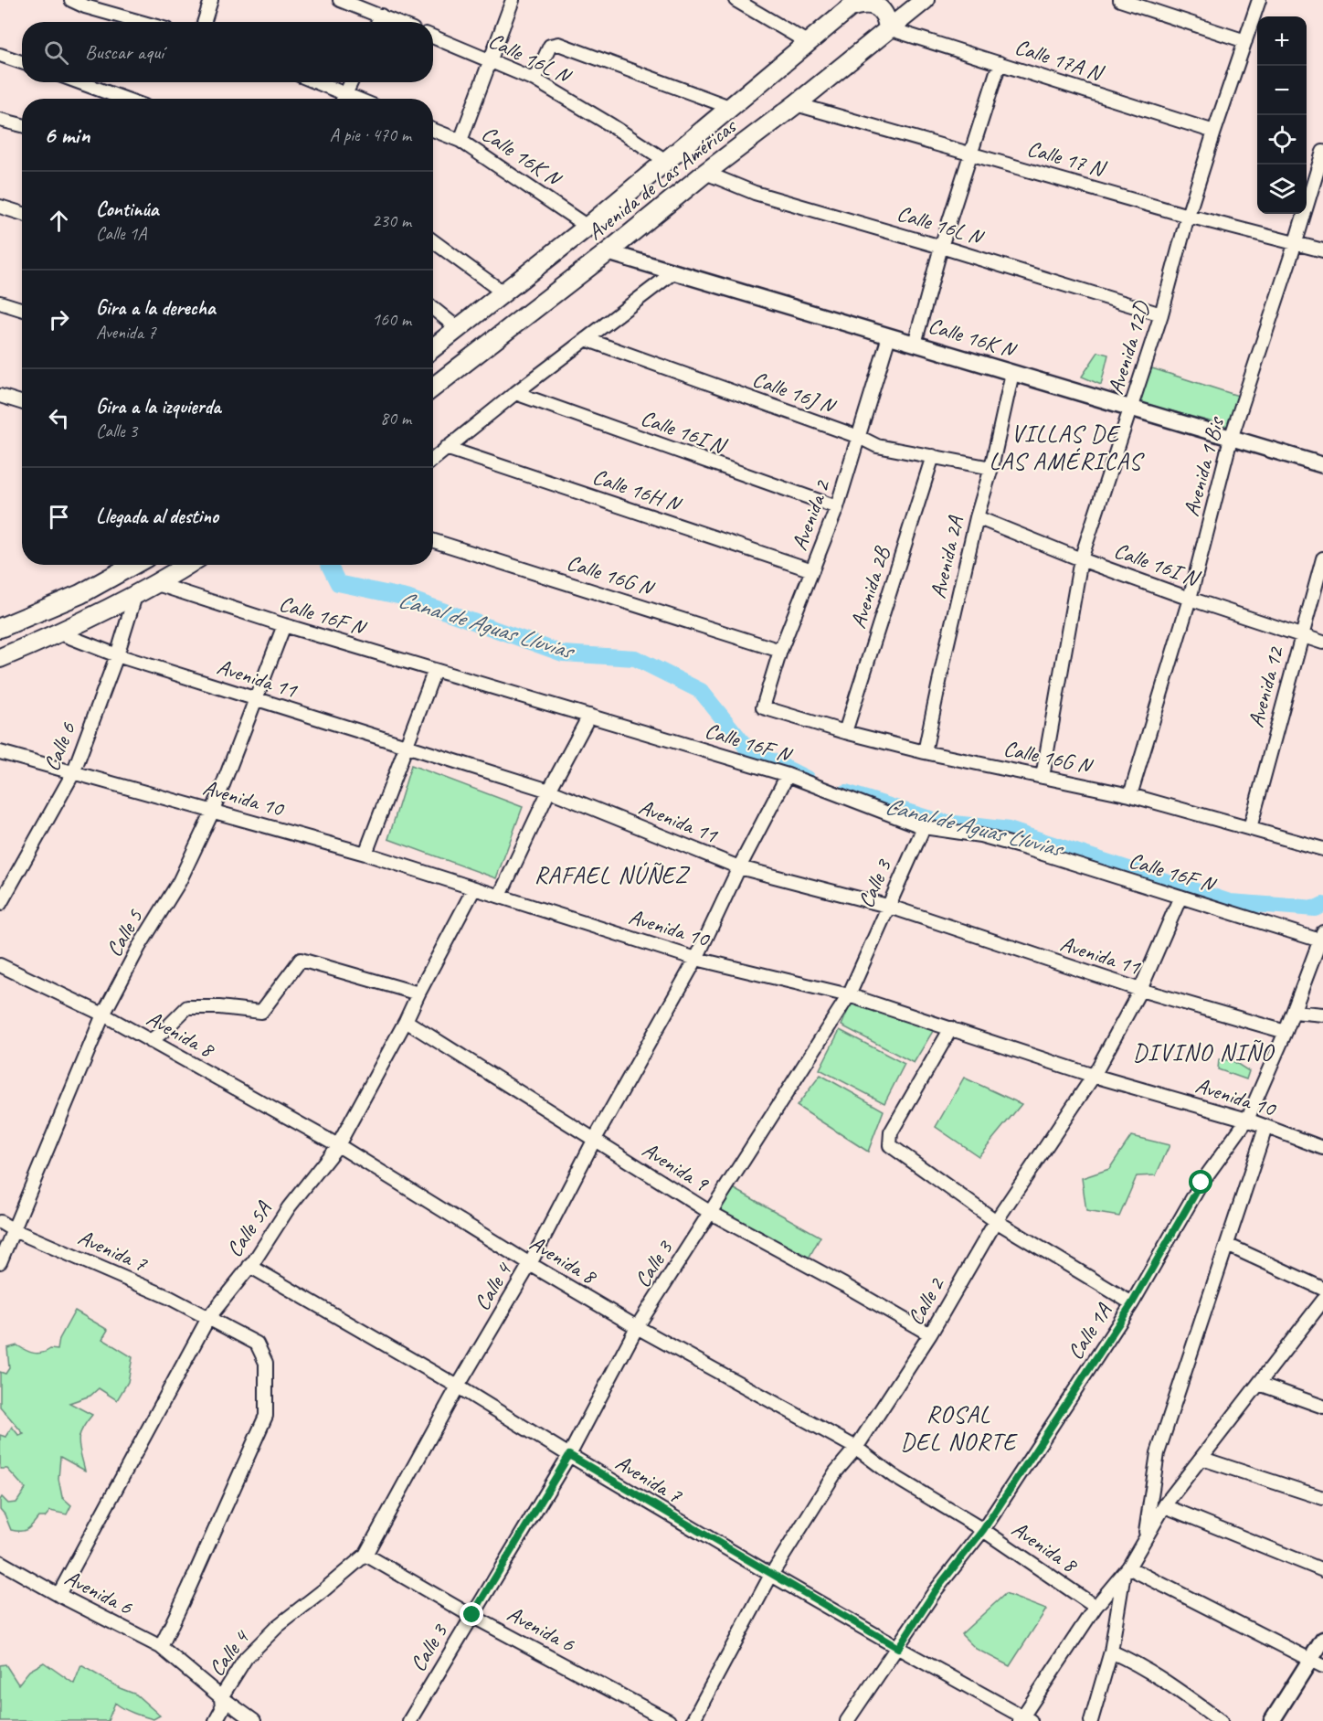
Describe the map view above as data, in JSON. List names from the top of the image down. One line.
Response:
{"streets":{"main road":["Avenida de Las Américas"],"street":["Calle 16L N","Calle 17A N","Calle 16K N","Calle 17 N","Avenida 12D","Calle 16J N","Calle 16I N","Avenida 1 Bis","Calle 16H N","Avenida 2","Avenida 2A","Calle 16G N","Avenida 2B","Calle 16F N","Avenida 11","Avenida 12","Calle 6","Avenida 10","Calle 3","Calle 5","Avenida 8","Avenida 9","Calle 5A","Avenida 7","Calle 4","Calle 2","Calle 1A","Avenida 6"]},"crossings":[["Calle 16L N","Avenida de Las Américas"],["Calle 16L N","Avenida 12D"],["Calle 17A N","Avenida de Las Américas"],["Calle 17A N","Avenida 12D"],["Calle 16K N","Avenida de Las Américas"],["Calle 16K N","Avenida 12D"],["Calle 16K N","Avenida 1 Bis"],["Calle 16K N","Avenida 2"],["Calle 16K N","Avenida 2A"],["Calle 17 N","Avenida de Las Américas"],["Calle 17 N","Avenida 12D"],["Calle 17 N","Avenida 1 Bis"],["Avenida 12D","Calle 16I N"],["Avenida 12D","Calle 16G N"],["Calle 16J N","Avenida 2"],["Calle 16J N","Avenida 2A"],["Calle 16J N","Avenida 2B"],["Calle 16I N","Avenida 1 Bis"],["Calle 16I N","Avenida 2"],["Calle 16I N","Avenida 2A"],["Calle 16I N","Avenida 12"],["Avenida 1 Bis","Calle 16G N"],["Calle 16H N","Avenida 2"],["Avenida 2","Calle 16G N"],["Avenida 2A","Calle 16G N"],["Calle 16G N","Avenida 2B"],["Calle 16G N","Avenida 12"],["Calle 16F N","Calle 3"],["Calle 16F N","Calle 5"],["Calle 16F N","Calle 4"],["Calle 16F N","Calle 2"],["Calle 16F N","Calle 1A"],["Avenida 11","Calle 6"],["Avenida 11","Calle 3"],["Avenida 11","Calle 5"],["Avenida 11","Calle 4"],["Avenida 11","Calle 2"],["Avenida 11","Calle 1A"],["Calle 6","Avenida 10"],["Avenida 10","Calle 3"],["Avenida 10","Calle 5"],["Avenida 10","Calle 5A"],["Avenida 10","Calle 4"],["Avenida 10","Calle 2"],["Avenida 10","Calle 1A"],["Calle 3","Avenida 8"],["Calle 3","Avenida 9"],["Calle 3","Avenida 7"],["Calle 3","Avenida 6"],["Calle 5","Avenida 8"],["Calle 5","Avenida 7"],["Avenida 8","Calle 5A"],["Avenida 8","Calle 4"],["Avenida 8","Calle 2"],["Avenida 8","Calle 1A"],["Avenida 9","Calle 5A"],["Avenida 9","Calle 4"],["Avenida 9","Calle 2"],["Calle 5A","Avenida 7"],["Calle 5A","Avenida 6"],["Avenida 7","Calle 4"],["Avenida 7","Calle 2"],["Avenida 7","Calle 1A"],["Avenida 7","Avenida 6"],["Calle 4","Avenida 6"]],"districts":["VILLAS DE LAS AMÉRICAS","RAFAEL NÚÑEZ","DIVINO NIÑO","ROSAL DEL NORTE"],"water":["Canal de Aguas Lluvias"],"page":{"map_buttons":["+","−"],"search":"Buscar aquí","heading":["6 min","A pie · 470 m"],"list":[["Continúa","Calle 1A","230 m"],["Gira a la derecha","Avenida 7","160 m"],["Gira a la izquierda","Calle 3","80 m"],"Llegada al destino"]}}
